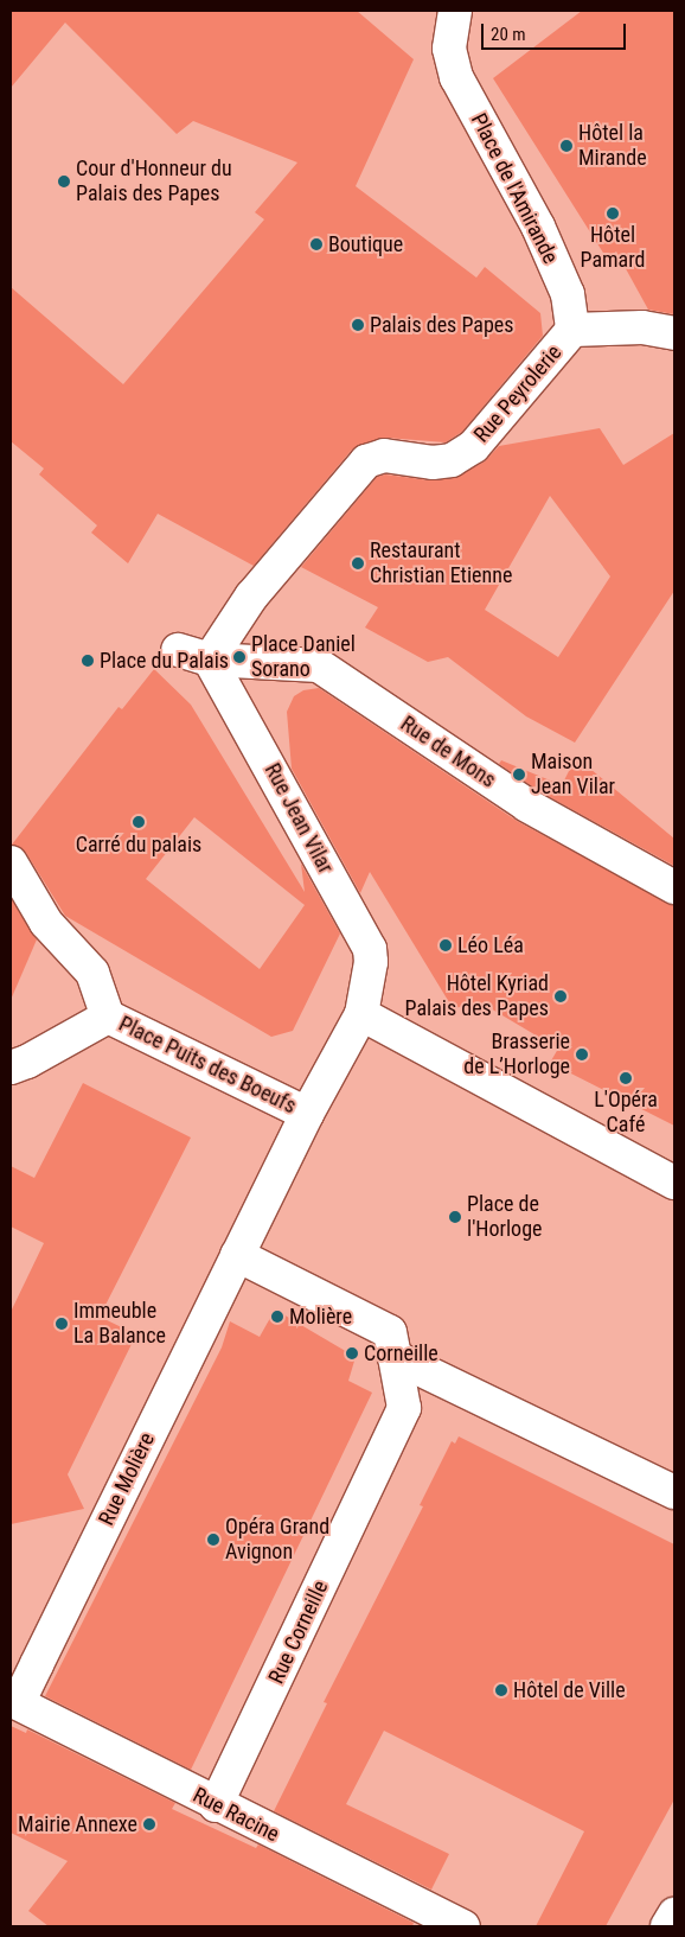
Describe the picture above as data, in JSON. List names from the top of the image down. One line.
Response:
{"streets":{"street":["Place de l'Amirande","Rue Peyrolerie","Rue de Mons","Rue Jean Vilar","Place Puits des Boeufs","Rue Molière","Rue Corneille","Rue Racine"]},"crossings":[["Place de l'Amirande","Rue Peyrolerie"],["Rue Peyrolerie","Rue de Mons"],["Rue Peyrolerie","Rue Jean Vilar"],["Rue de Mons","Rue Jean Vilar"],["Rue Molière","Rue Racine"],["Rue Corneille","Rue Racine"]],"places":["Hôtel la Mirande","Cour d'Honneur du Palais des Papes","Hôtel Pamard","Boutique","Palais des Papes","Restaurant Christian Etienne","Place Daniel Sorano","Place du Palais","Maison Jean Vilar","Carré du palais","Léo Léa","Hôtel Kyriad Palais des Papes","Brasserie de L’Horloge","L'Opéra Café","Place de l'Horloge","Molière","Immeuble La Balance","Corneille","Opéra Grand Avignon","Hôtel de Ville","Mairie Annexe"],"scale_bar":"20 m"}
